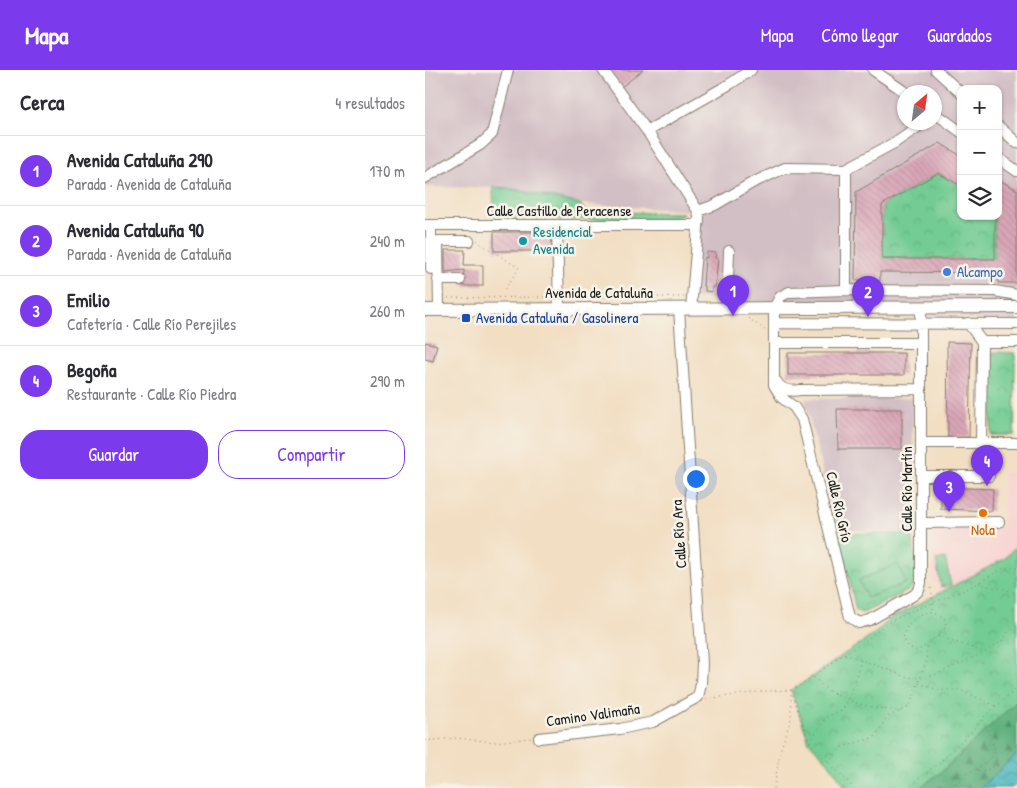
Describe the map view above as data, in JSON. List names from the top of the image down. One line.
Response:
{"streets":{"main road":["Avenida de Cataluña"],"street":["Calle Castillo de Peracense","Calle Río Martín","Calle Río Grío","Calle Río Ara","Camino Valimaña"]},"crossings":[["Calle Castillo de Peracense","Calle Río Ara"],["Avenida de Cataluña","Calle Río Martín"],["Avenida de Cataluña","Calle Río Grío"],["Avenida de Cataluña","Calle Río Ara"],["Calle Río Martín","Calle Río Grío"],["Calle Río Ara","Camino Valimaña"]],"places":{"other":["Residencial Avenida","Alcampo","Nola"],"transit":["Avenida Cataluña / Gasolinera"]},"north":"top right","page":{"header":"Mapa","nav":["Mapa","Cómo llegar","Guardados"],"heading":["Cerca","4 resultados"],"map_buttons":["+","−"],"list":[{"mark":"1","name":"Avenida Cataluña 290","note":"Parada · Avenida de Cataluña","value":"170 m"},{"mark":"2","name":"Avenida Cataluña 90","note":"Parada · Avenida de Cataluña","value":"240 m"},{"mark":"3","name":"Emilio","note":"Cafetería · Calle Río Perejiles","value":"260 m"},{"mark":"4","name":"Begoña","note":"Restaurante · Calle Río Piedra","value":"290 m"}],"pins":["1","2","4","3"],"buttons":["Guardar","Compartir"]}}
